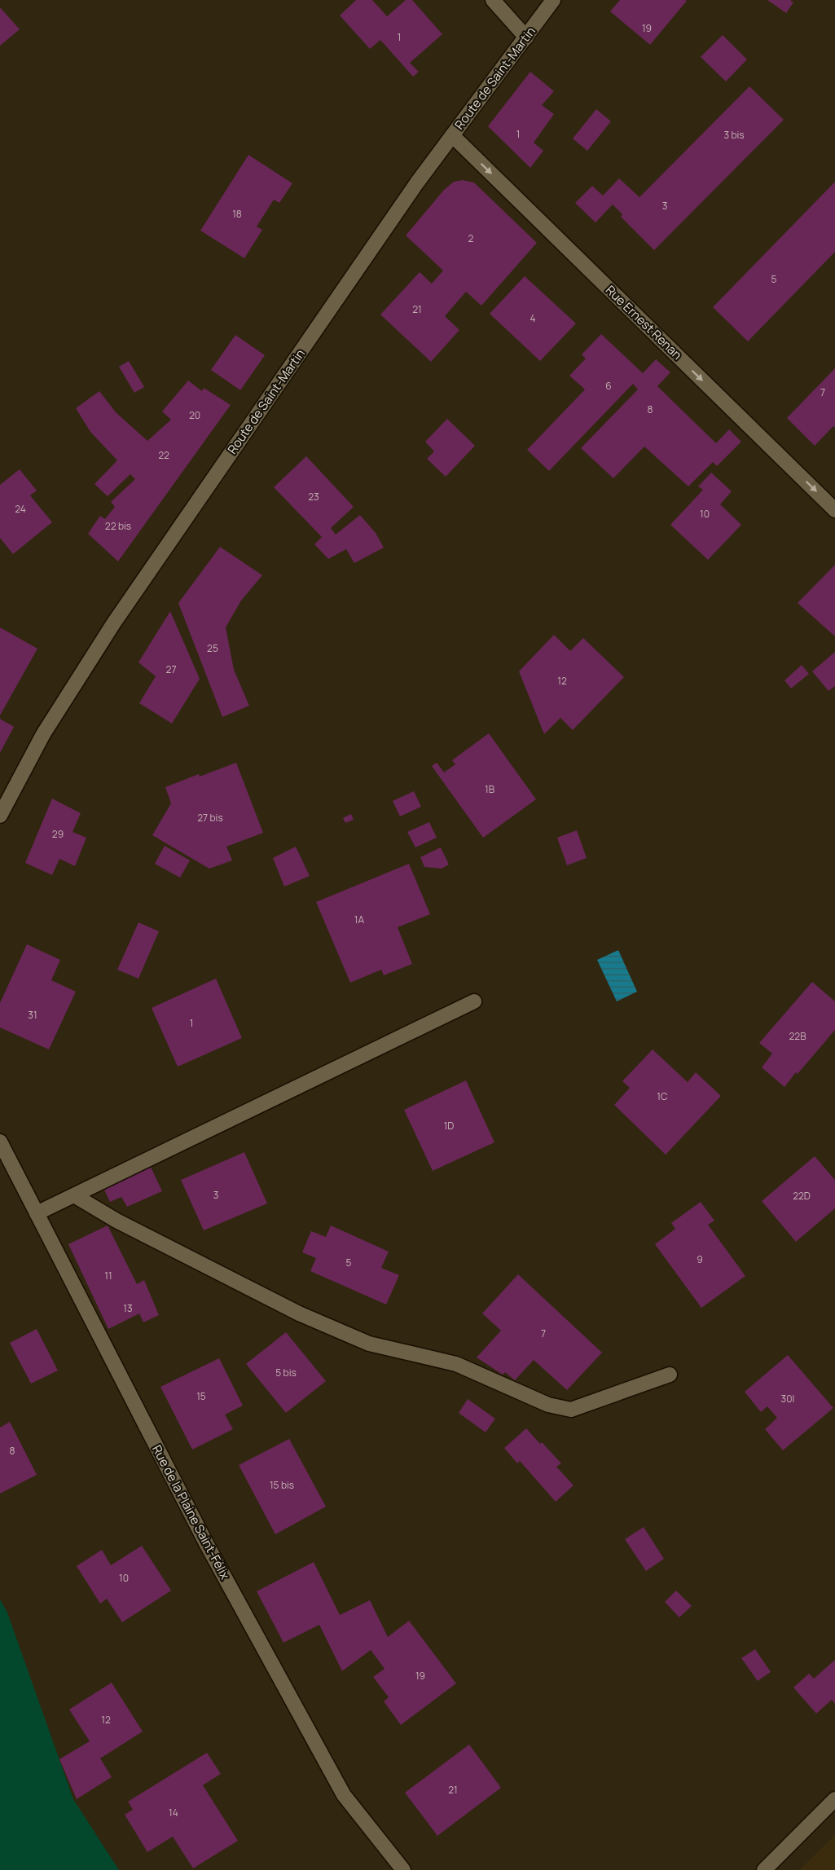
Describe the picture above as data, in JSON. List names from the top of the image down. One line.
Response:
{"streets":{"street":["Route de Saint-Martin","Rue Ernest Renan","Rue de la Plaine Saint-Félix"]},"crossings":[["Route de Saint-Martin","Rue Ernest Renan"]],"one_way":["Rue Ernest Renan"],"house_numbers":["19","1","1","3 bis","3","18","2","5","21","4","6","7","8","20","22","23","24","10","22 bis","25","27","12","1B","27 bis","29","1A","31","1","22B","1C","1D","3","22D","9","5","11","13","7","5 bis","15","30I","8","15 bis","10","19","12","21","14"]}
